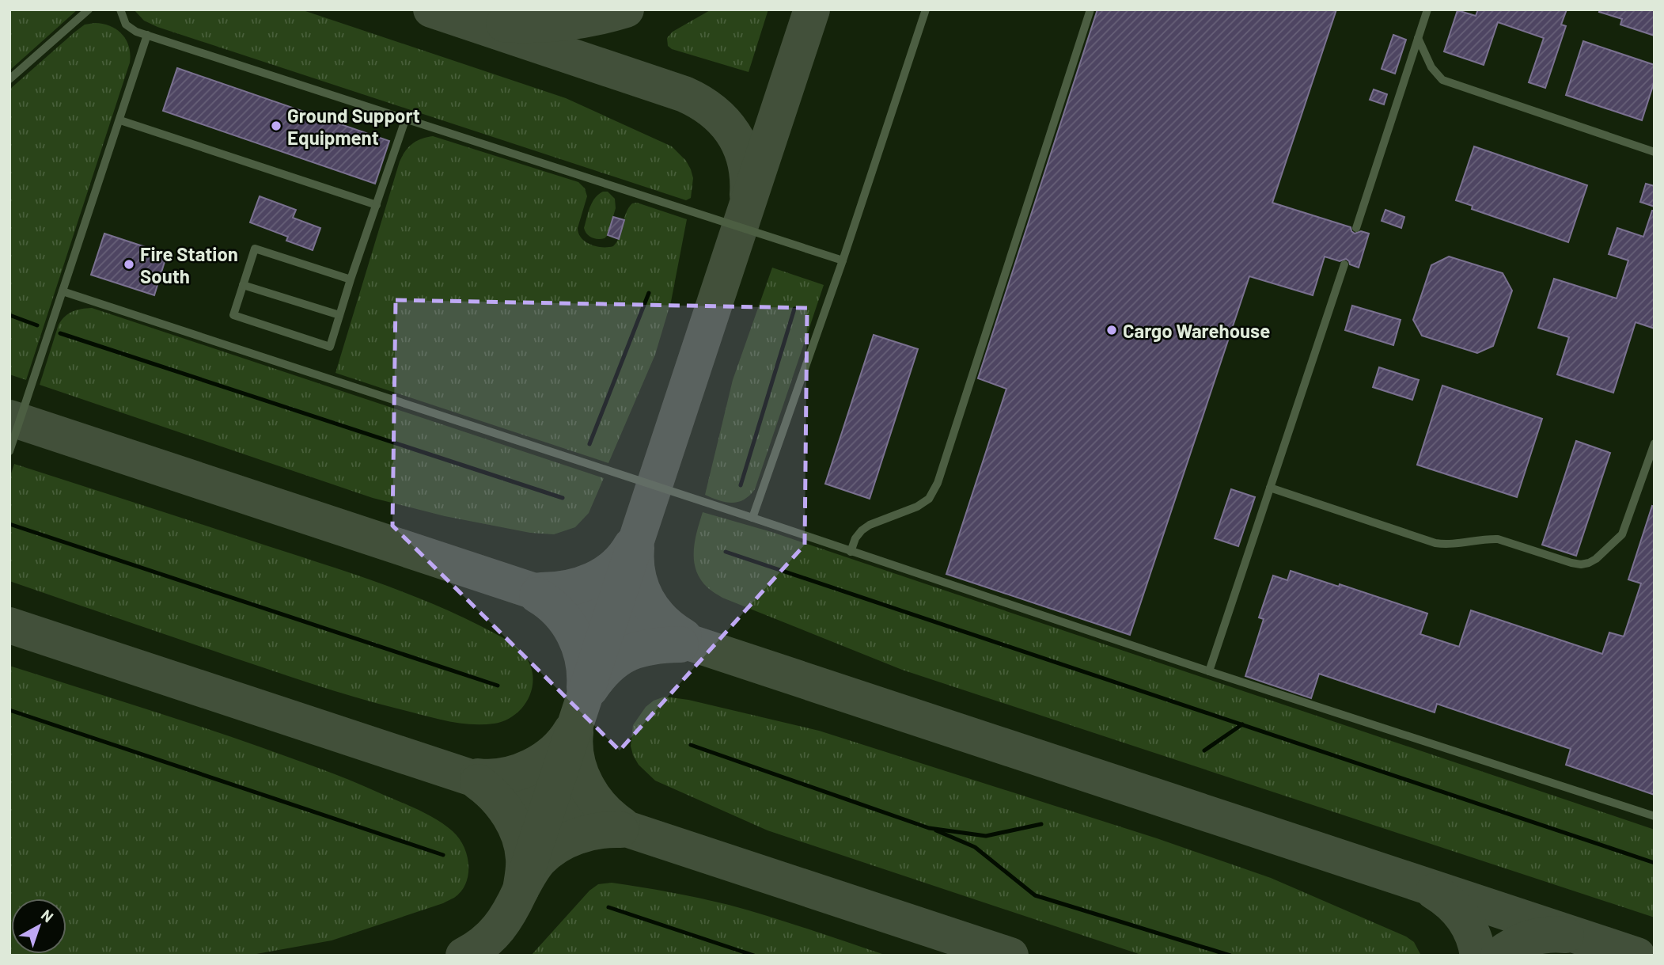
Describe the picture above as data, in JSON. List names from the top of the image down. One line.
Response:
{"places":["Ground Support Equipment","Fire Station South","Cargo Warehouse"],"north":"top right"}
